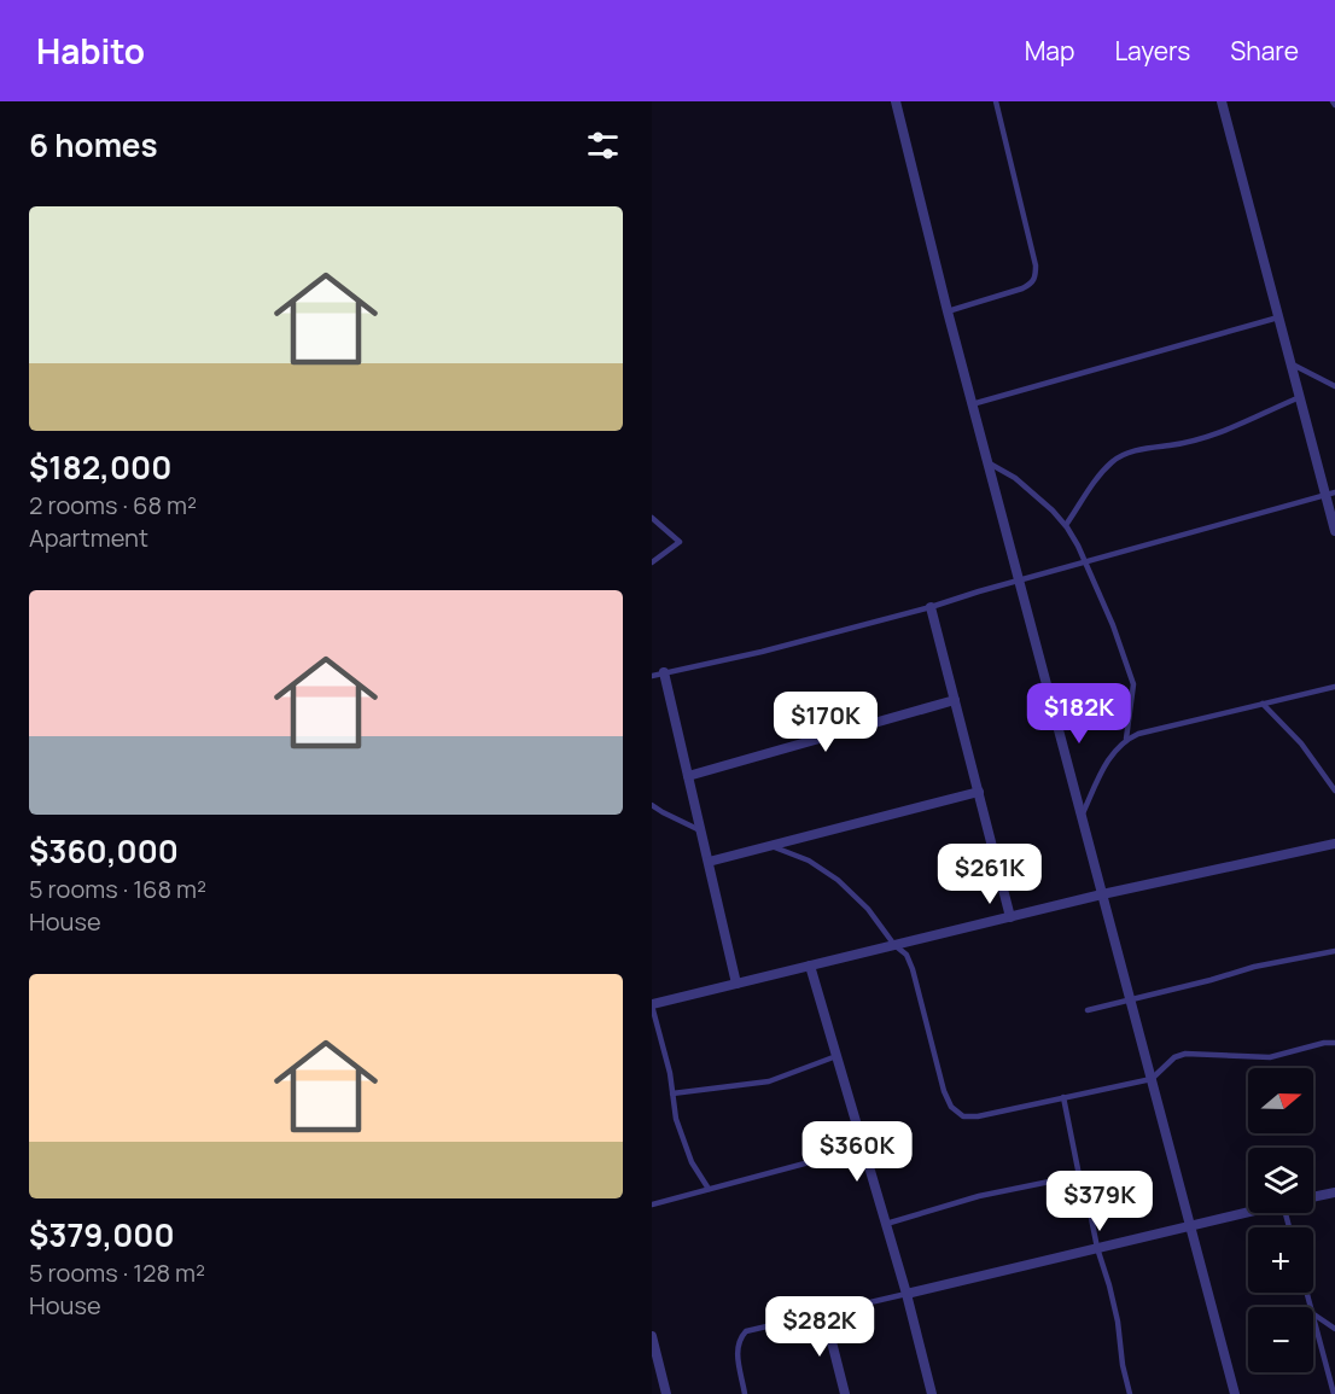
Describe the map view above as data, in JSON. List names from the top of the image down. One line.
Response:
{"north":"right","page":{"header":"Habito","nav":["Map","Layers","Share"],"heading":"6 homes","list":[{"name":"$182,000","note":"2 rooms · 68 m² · Apartment"},{"name":"$360,000","note":"5 rooms · 168 m² · House"},{"name":"$379,000","note":"5 rooms · 128 m² · House"}],"price":["$182K","$170K","$261K","$360K","$379K","$282K"],"map_buttons":["+","−"]}}
